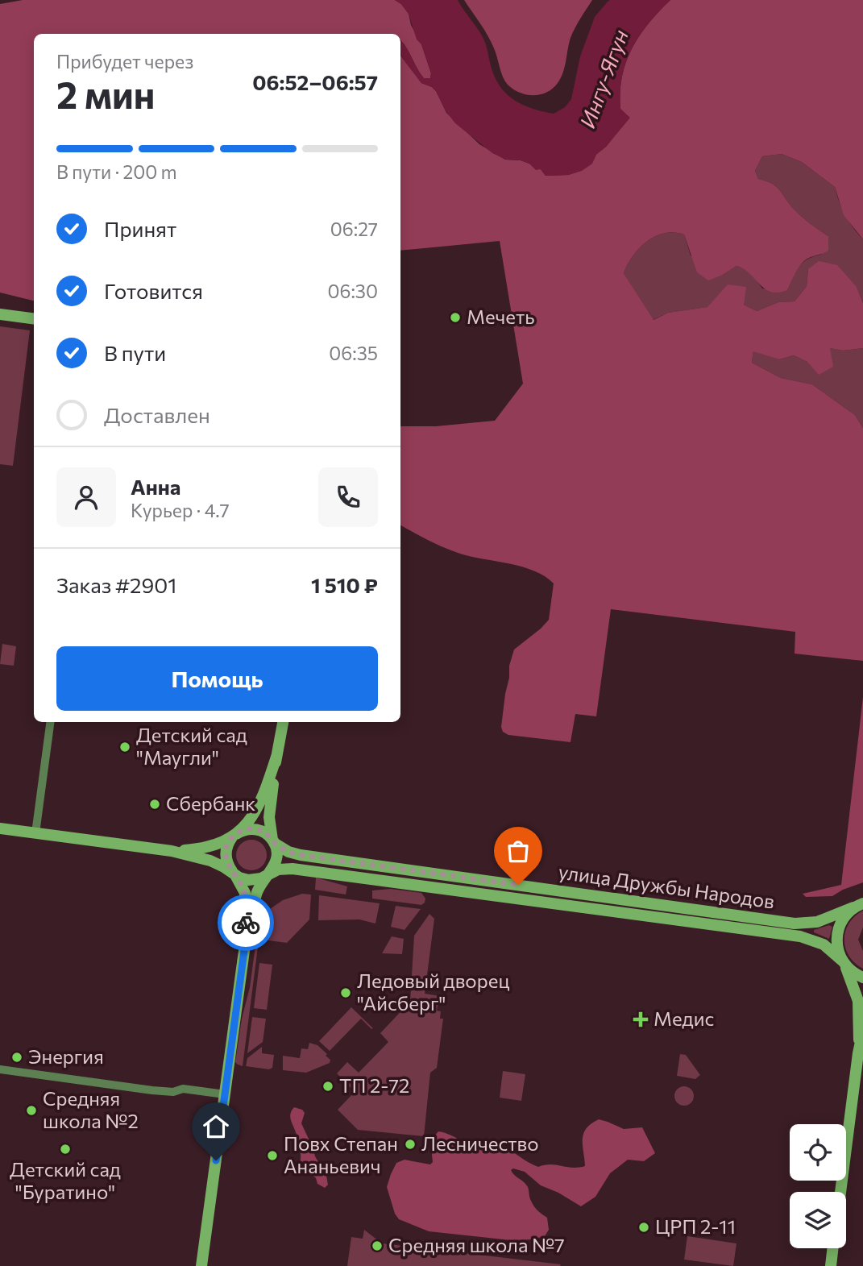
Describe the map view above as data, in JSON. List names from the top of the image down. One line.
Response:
{"streets":{"main road":["улица Дружбы Народов"]},"water":["Ингу-Ягун"],"places":{"other":["Мечеть","Детский сад \"Маугли\"","Сбербанк","Ледовый дворец \"Айсберг\"","Энергия","ТП 2-72","Средняя школа №2","Лесничество","Детский сад \"Буратино\"","Повх Степан Ананьевич","ЦРП 2-11","Средняя школа №7"],"health":["Медис"]},"page":{"heading":["2 мин","Прибудет через","06:52–06:57"],"panel":["Анна","Курьер · 4.7","Заказ #2901","1 510 ₽"],"bar":"В пути · 200 m","list":[["Принят","06:27"],["Готовится","06:30"],["В пути","06:35"],"Доставлен"],"buttons":"Помощь"}}
